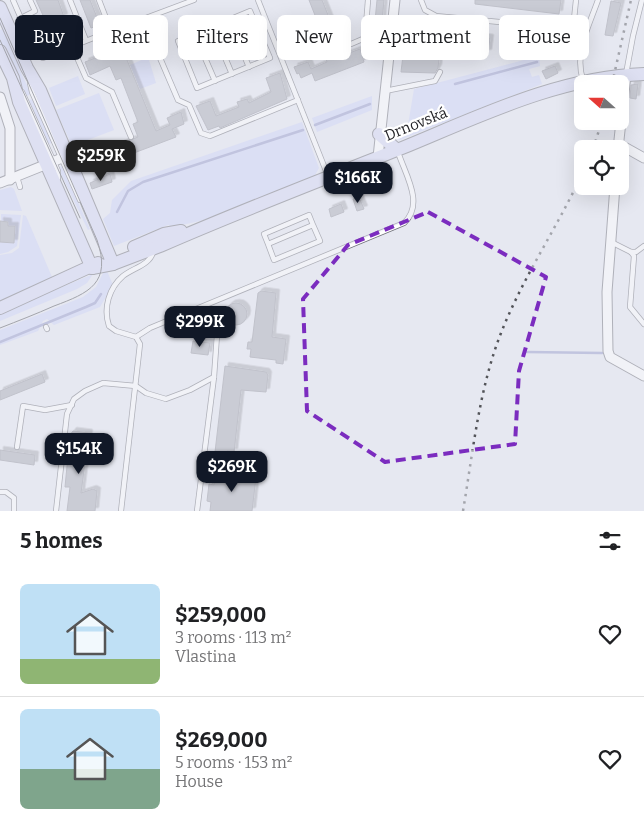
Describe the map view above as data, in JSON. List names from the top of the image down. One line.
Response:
{"streets":{"main road":["Drnovská"]},"north":"left","page":{"chip":["Buy","Rent","Filters","New","Apartment","House"],"price":["$259K","$166K","$299K","$154K","$269K"],"heading":"5 homes","list":[{"name":"$259,000","note":"3 rooms · 113 m² · Vlastina"},{"name":"$269,000","note":"5 rooms · 153 m² · House"}]}}
